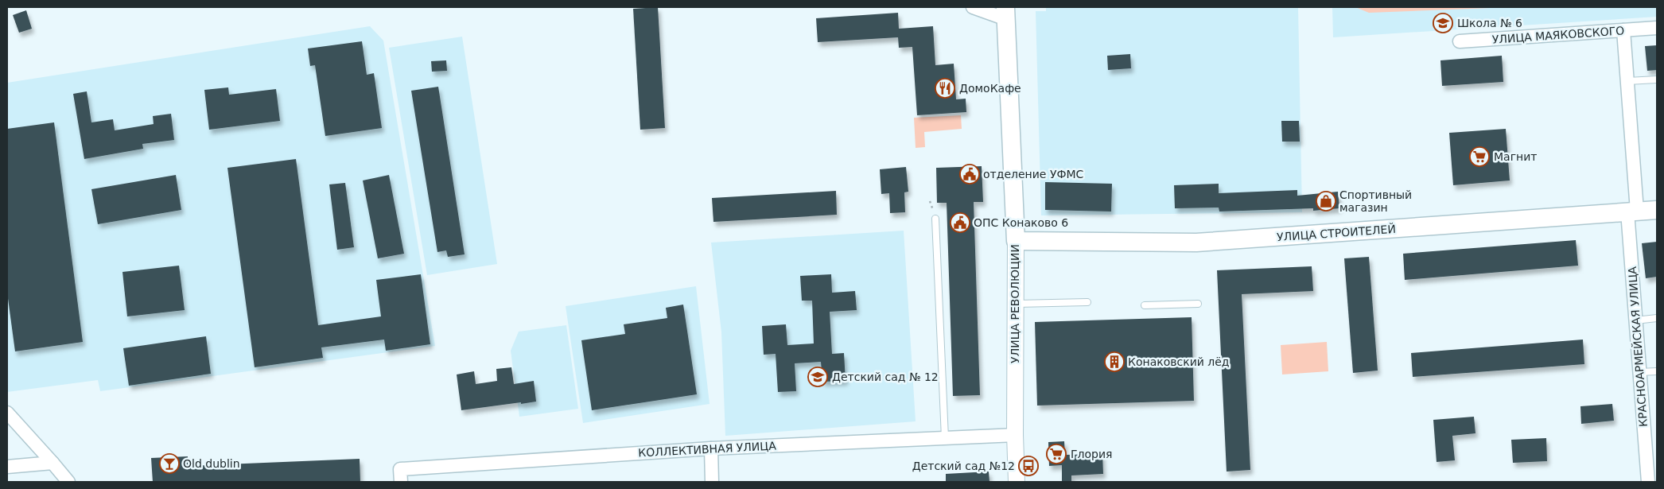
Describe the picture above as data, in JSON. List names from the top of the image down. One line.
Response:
{"streets":{"main road":["УЛИЦА СТРОИТЕЛЕЙ","УЛИЦА РЕВОЛЮЦИИ"],"street":["УЛИЦА МАЯКОВСКОГО","КРАСНОАРМЕЙСКАЯ УЛИЦА","КОЛЛЕКТИВНАЯ УЛИЦА"]},"crossings":[["УЛИЦА МАЯКОВСКОГО","КРАСНОАРМЕЙСКАЯ УЛИЦА"],["УЛИЦА СТРОИТЕЛЕЙ","УЛИЦА РЕВОЛЮЦИИ"],["УЛИЦА СТРОИТЕЛЕЙ","КРАСНОАРМЕЙСКАЯ УЛИЦА"],["УЛИЦА РЕВОЛЮЦИИ","КОЛЛЕКТИВНАЯ УЛИЦА"]],"places":{"school or university":["Школа № 6","Детский сад № 12"],"restaurant":["ДомоКафе"],"supermarket":["Магнит","Глория"],"public building":["отделение УФМС","ОПС Конаково 6"],"shop":["Спортивный магазин"],"building":["Конаковский лёд"],"bar":["Old dublin"],"bus stop":["Детский сад №12"]}}
